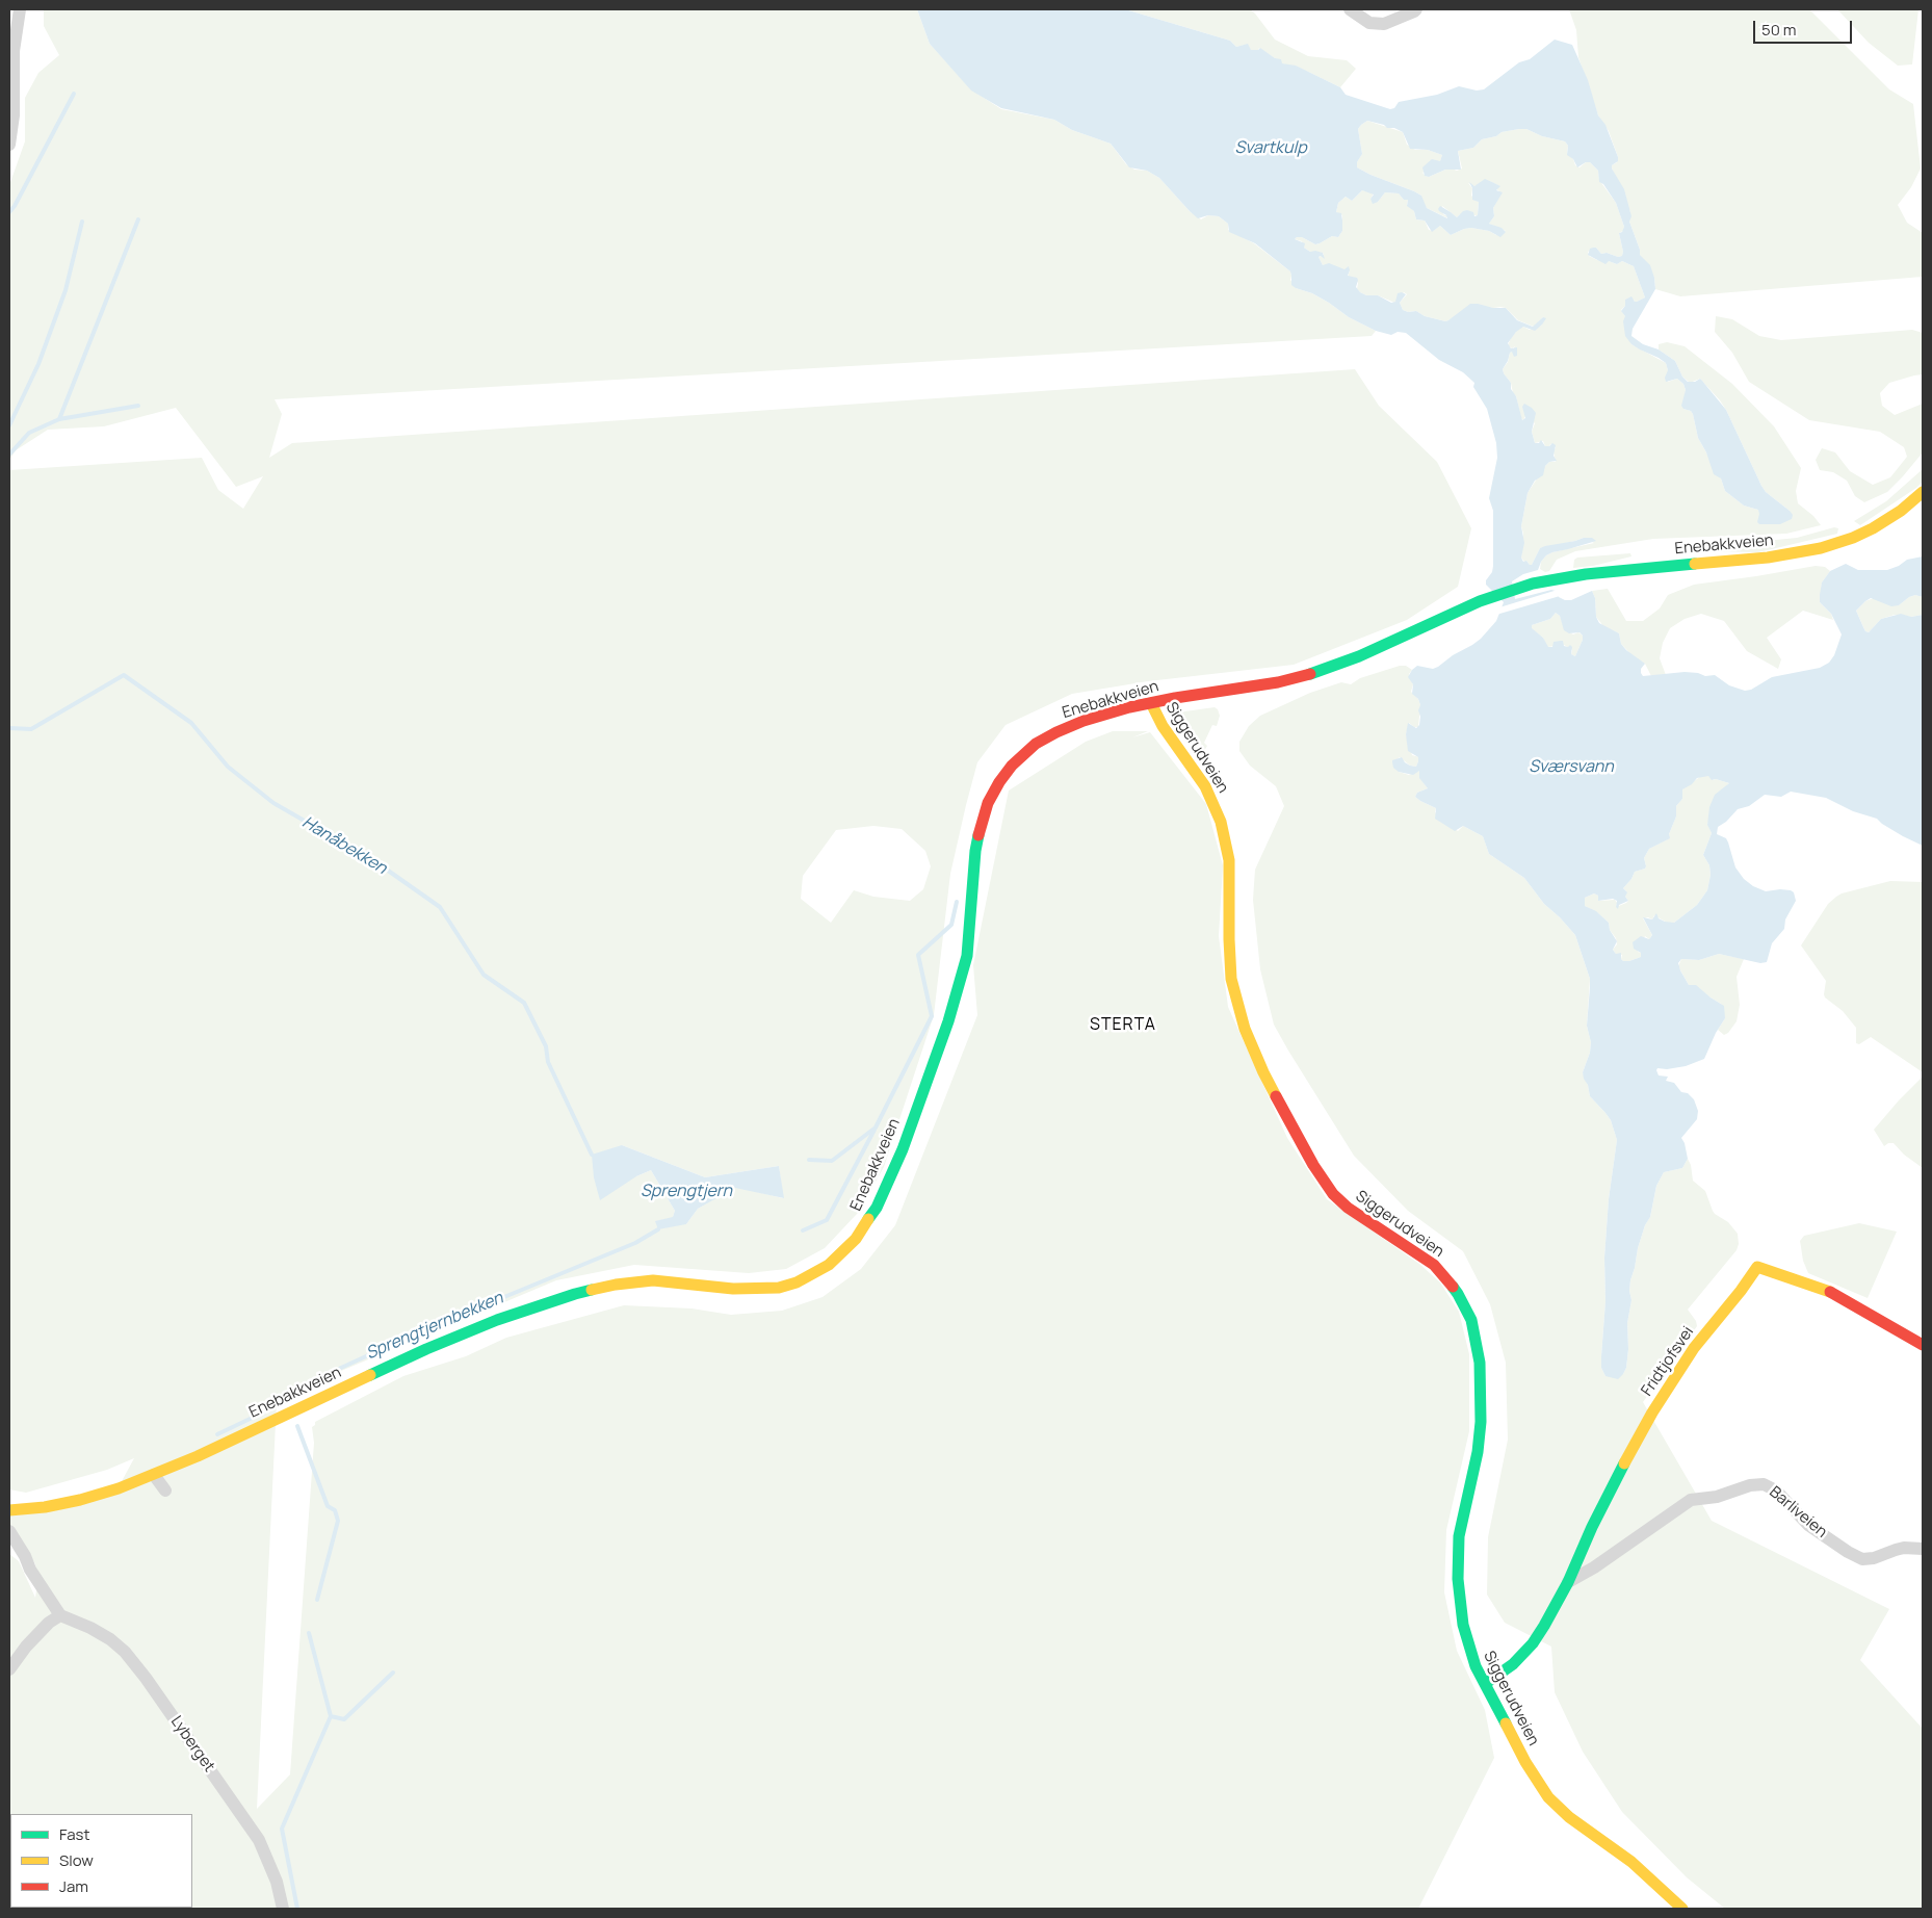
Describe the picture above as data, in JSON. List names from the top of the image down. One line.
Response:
{"streets":{"main road":["Enebakkveien","Siggerudveien","Fridtjofsvei"],"street":["Barliveien","Lyberget"]},"crossings":[["Enebakkveien","Siggerudveien"],["Siggerudveien","Fridtjofsvei"],["Fridtjofsvei","Barliveien"]],"districts":["STERTA"],"water":["Svartkulp","Sværsvann","Hanåbekken","Sprengtjern","Sprengtjernbekken"],"legend":["Fast","Slow","Jam"],"scale_bar":"50 m"}
